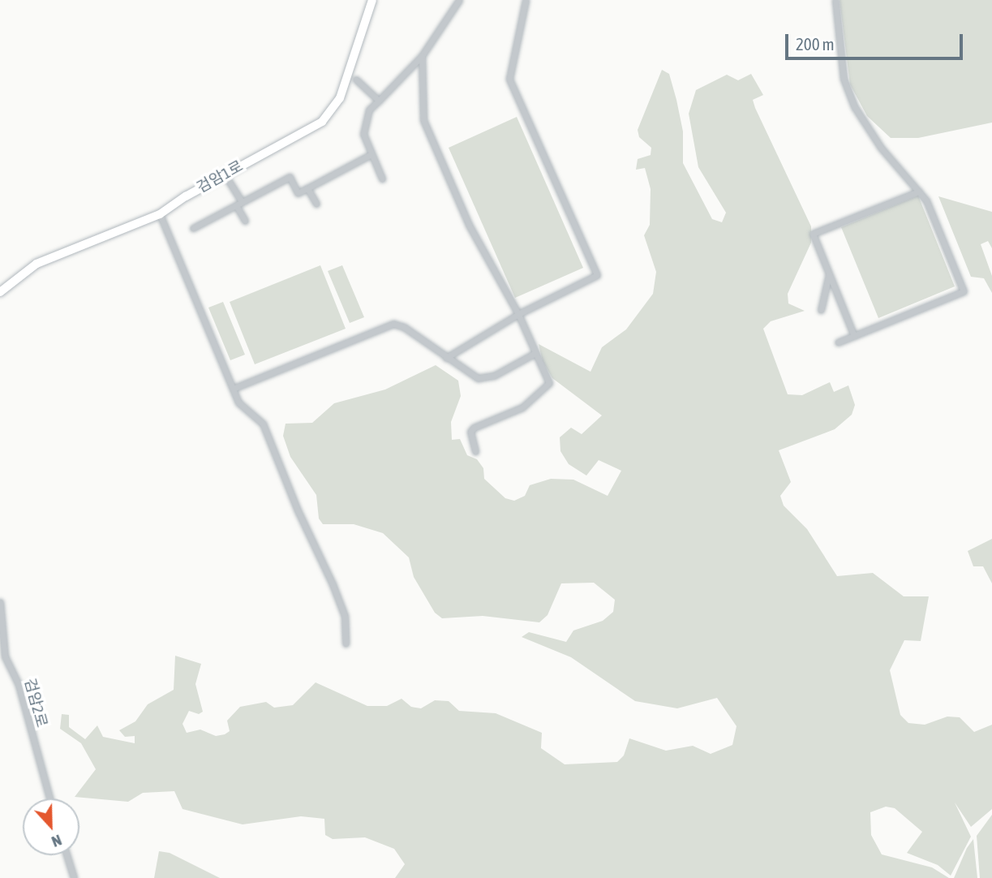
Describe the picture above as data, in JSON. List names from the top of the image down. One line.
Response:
{"streets":{"street":["검암1로","검암2로"]},"scale_bar":"200 m","north":"bottom"}
